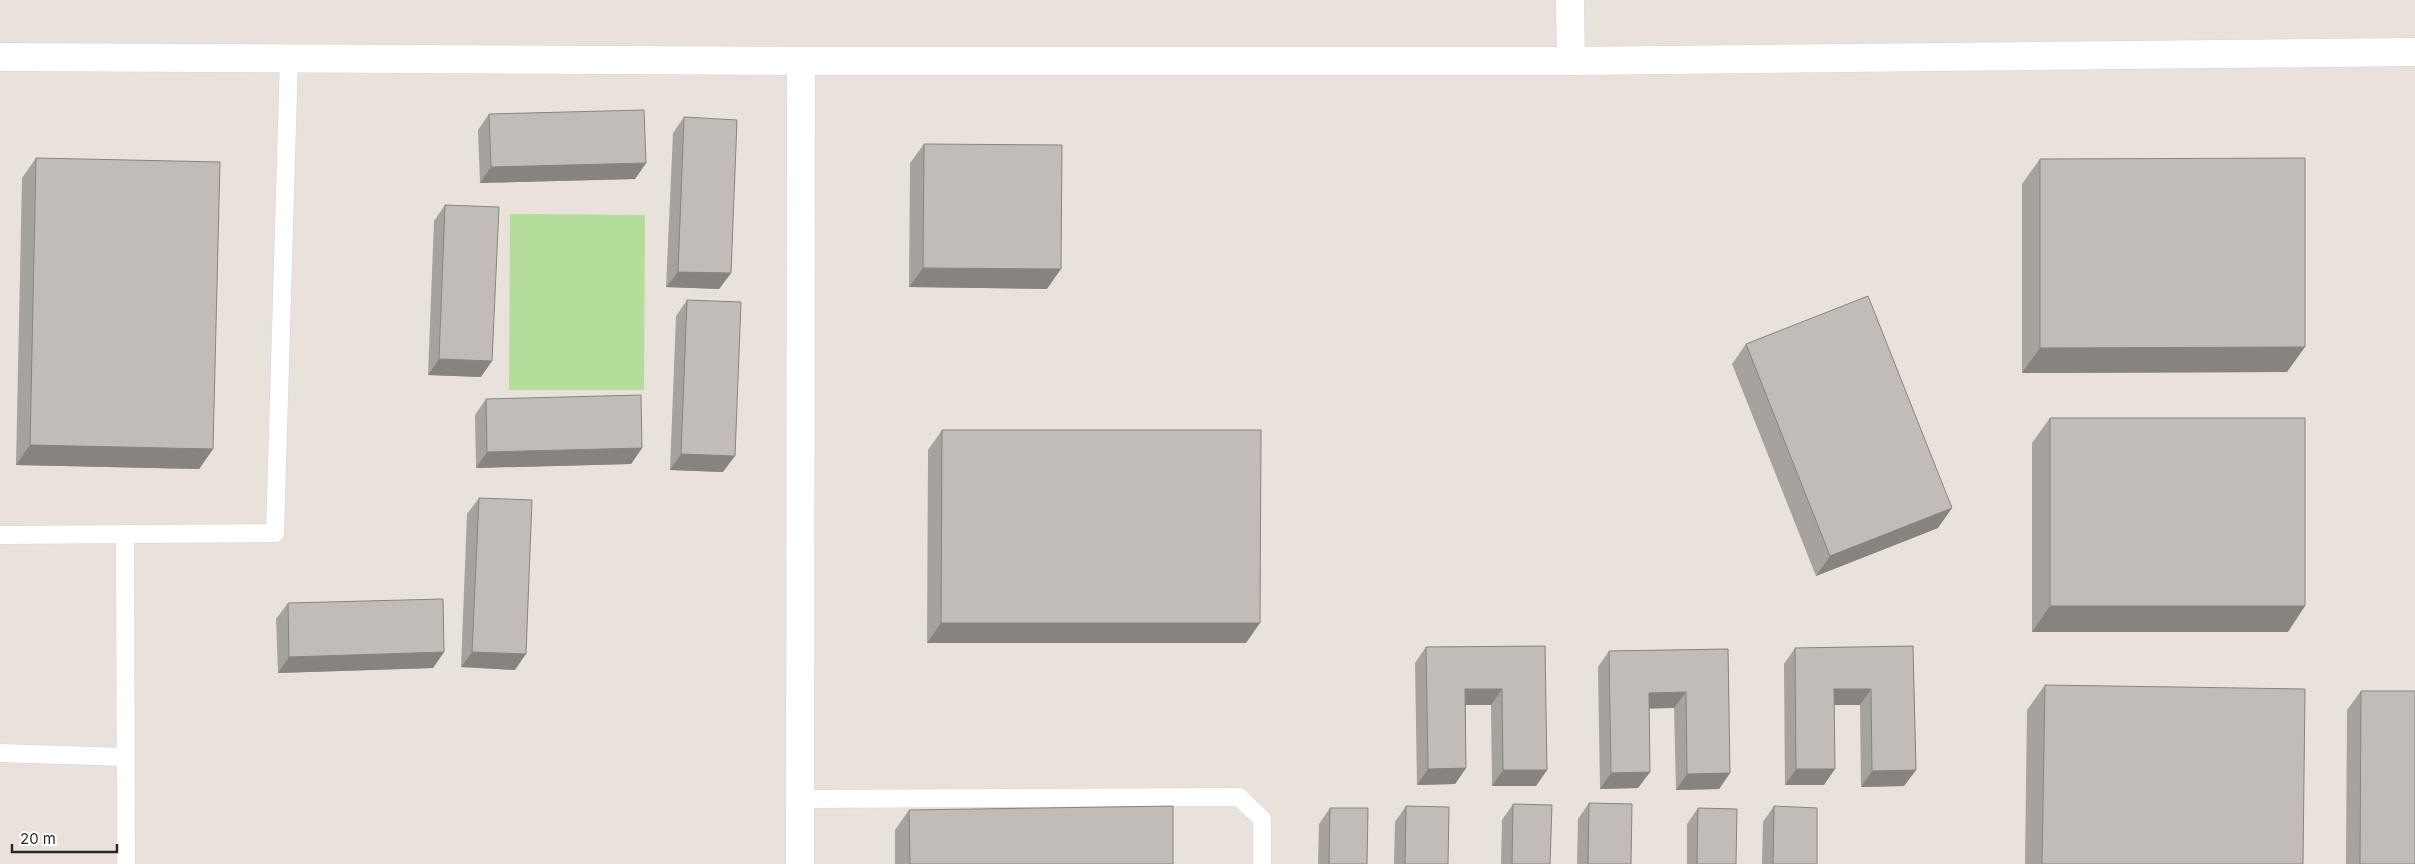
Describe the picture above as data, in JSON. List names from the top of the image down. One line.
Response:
{"scale_bar":"20 m"}
